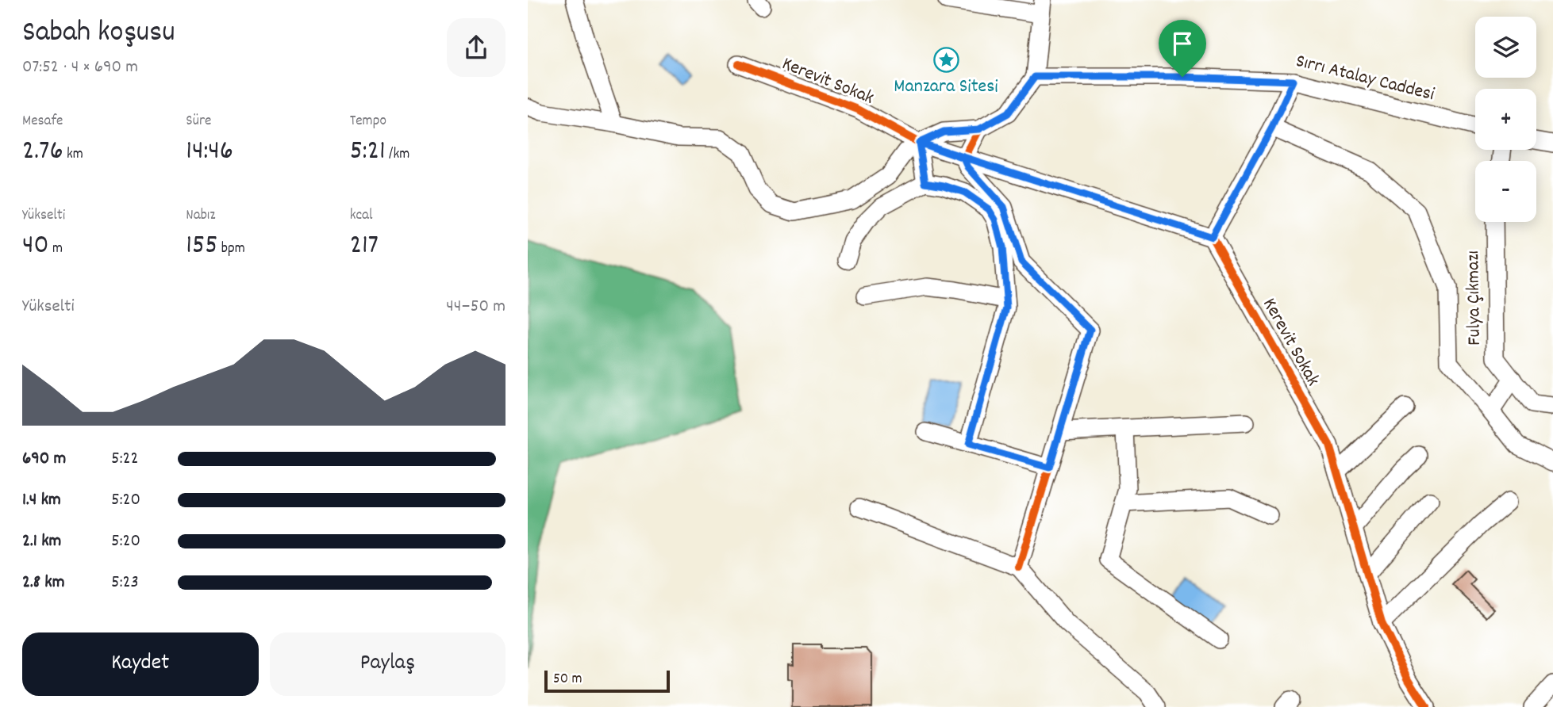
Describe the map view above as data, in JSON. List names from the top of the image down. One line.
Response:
{"streets":{"street":["Sırrı Atalay Caddesi","Kerevit Sokak","Fulya Çıkmazı"]},"places":{"place":["Manzara Sitesi"]},"scale_bar":"50 m","page":{"heading":["Sabah koşusu","07:52 · 4 × 690 m"],"map_buttons":["+","−"],"stats":[["Mesafe","2.76 km"],["Süre","14:46"],["Tempo","5:21 /km"],["Yükselti","40 m"],["Nabız","155 bpm"],["kcal","217"]],"chart":["Yükselti","44–50 m"],"list":[{"name":"690 m","note":"5:22"},{"name":"1.4 km","note":"5:20"},{"name":"2.1 km","note":"5:20"},{"name":"2.8 km","note":"5:23"}],"buttons":["Kaydet","Paylaş"],"scale":"50 m"}}
